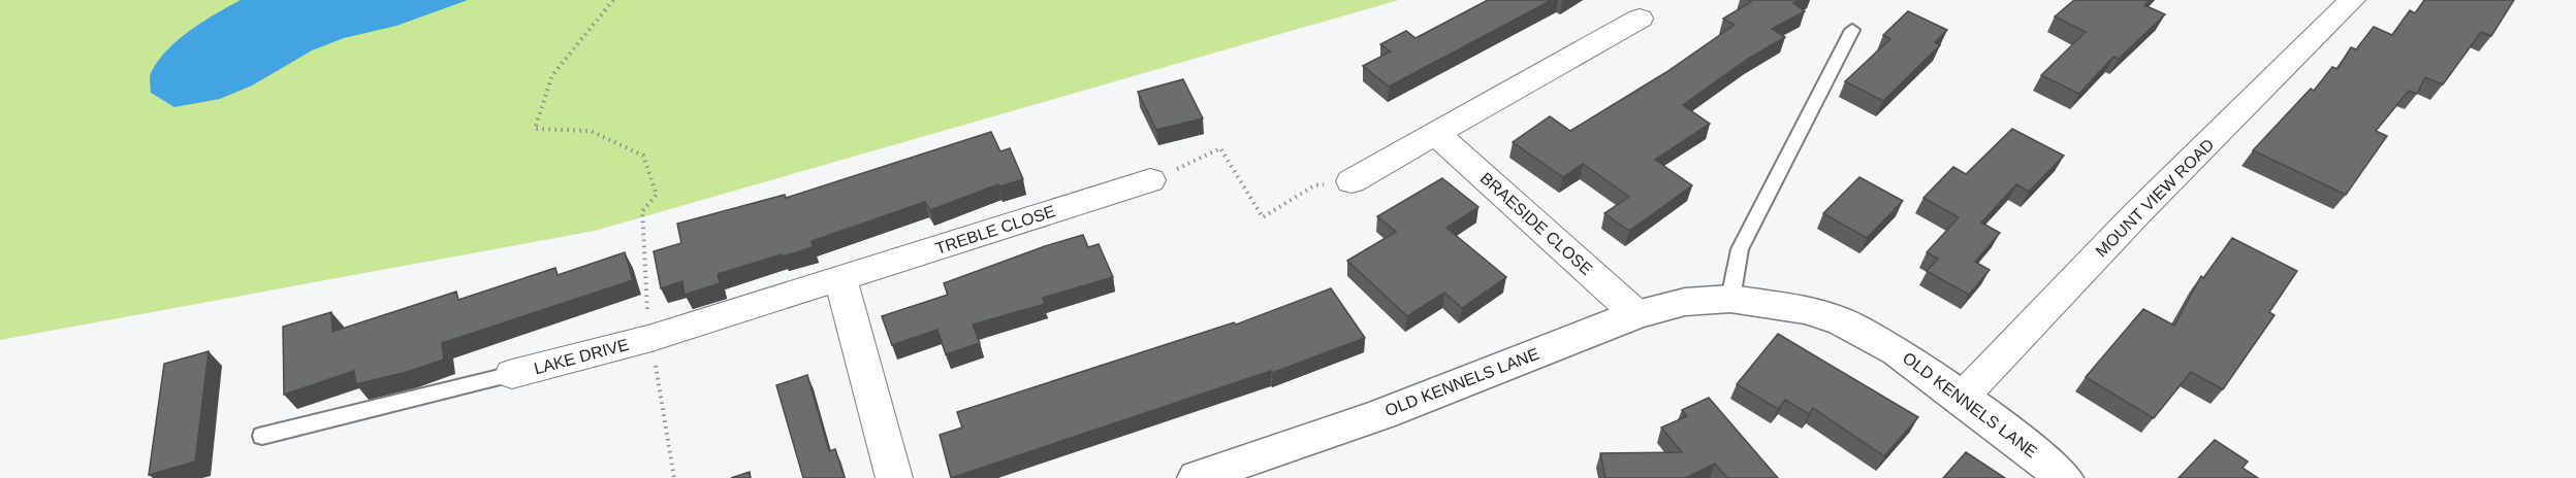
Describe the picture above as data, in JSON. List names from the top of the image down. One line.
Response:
{"streets":{"street":["MOUNT VIEW ROAD","BRAESIDE CLOSE","TREBLE CLOSE","LAKE DRIVE","OLD KENNELS LANE"]},"crossings":[["MOUNT VIEW ROAD","OLD KENNELS LANE"],["BRAESIDE CLOSE","OLD KENNELS LANE"],["TREBLE CLOSE","LAKE DRIVE"]]}
